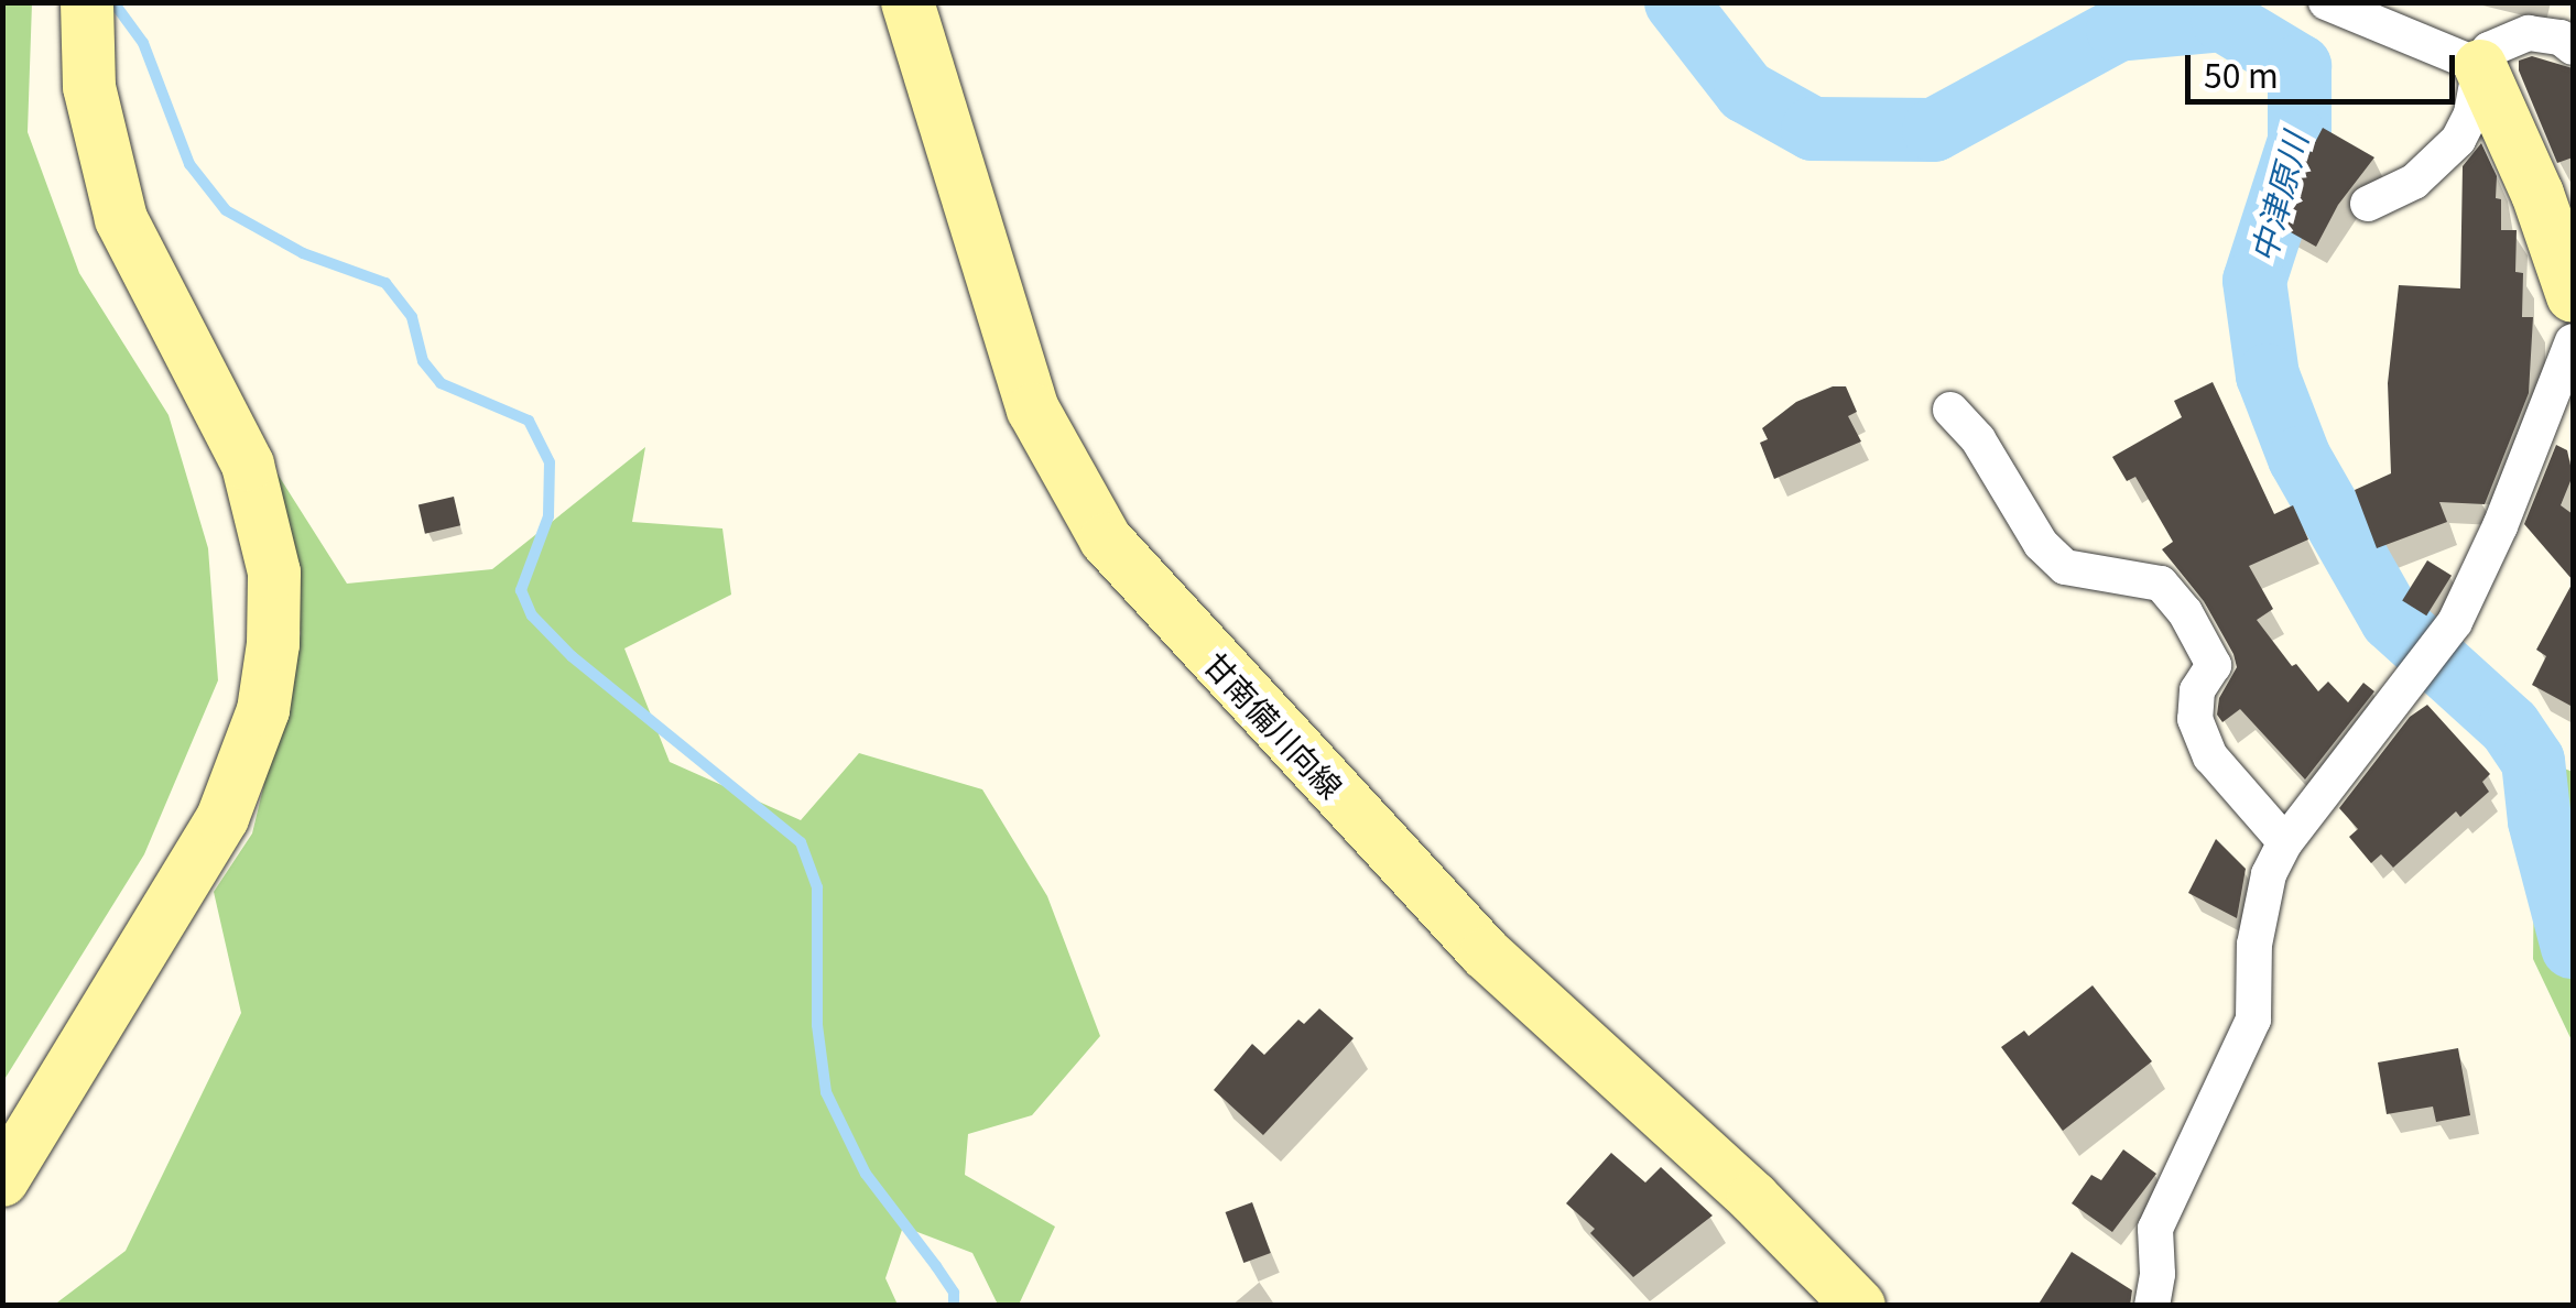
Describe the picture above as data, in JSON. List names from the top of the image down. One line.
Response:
{"streets":{"main road":["甘南備川向線"]},"water":["中津原川"],"scale_bar":"50 m"}
